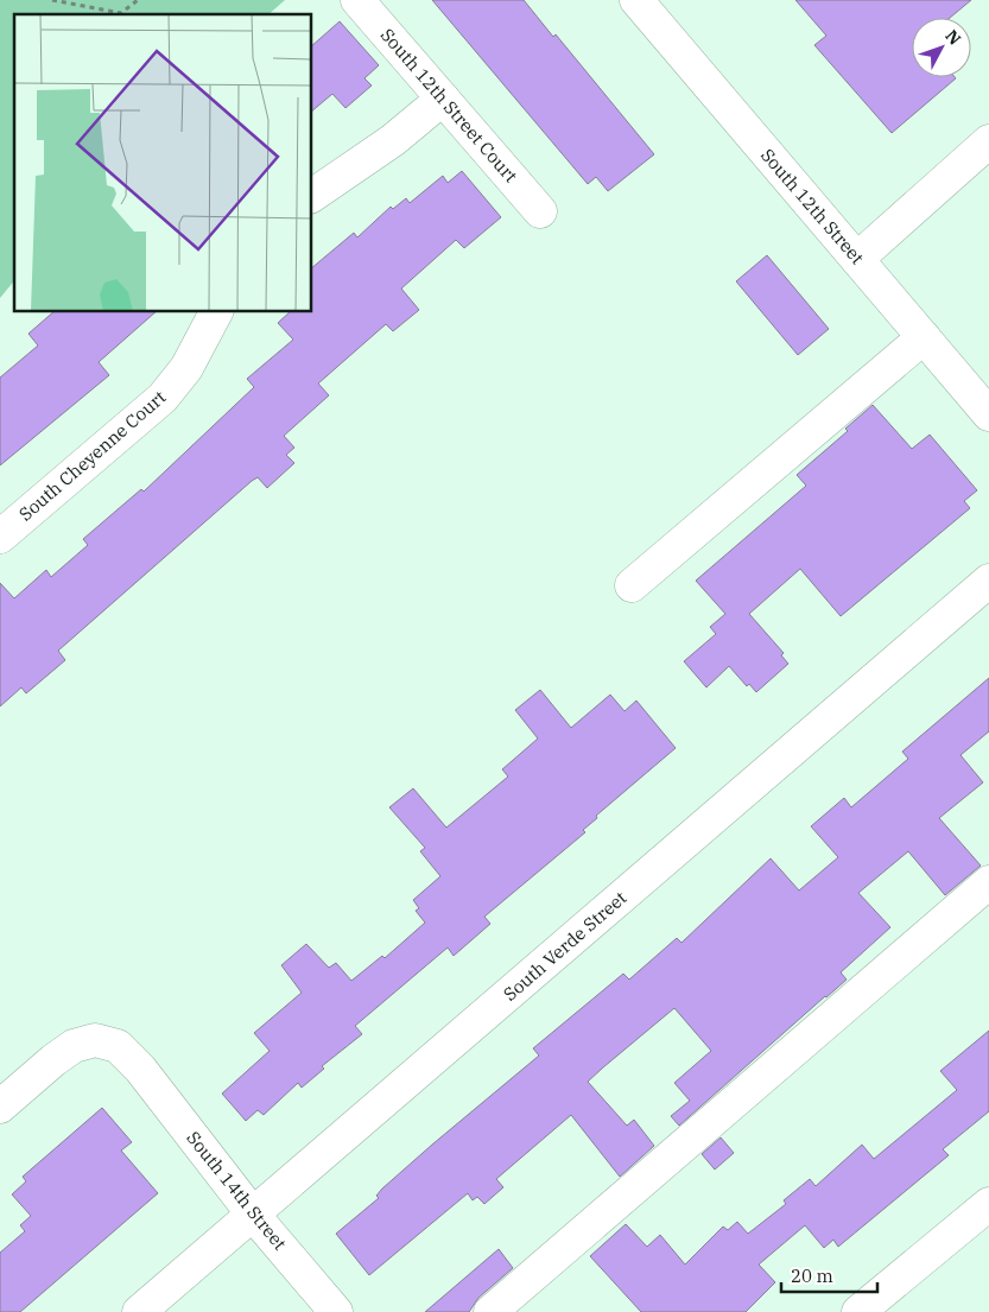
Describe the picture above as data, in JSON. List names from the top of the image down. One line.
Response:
{"streets":{"street":["South 12th Street Court","South 12th Street","South Cheyenne Court","South Verde Street","South 14th Street"]},"crossings":[["South Verde Street","South 14th Street"]],"scale_bar":"20 m","north":"top right"}
